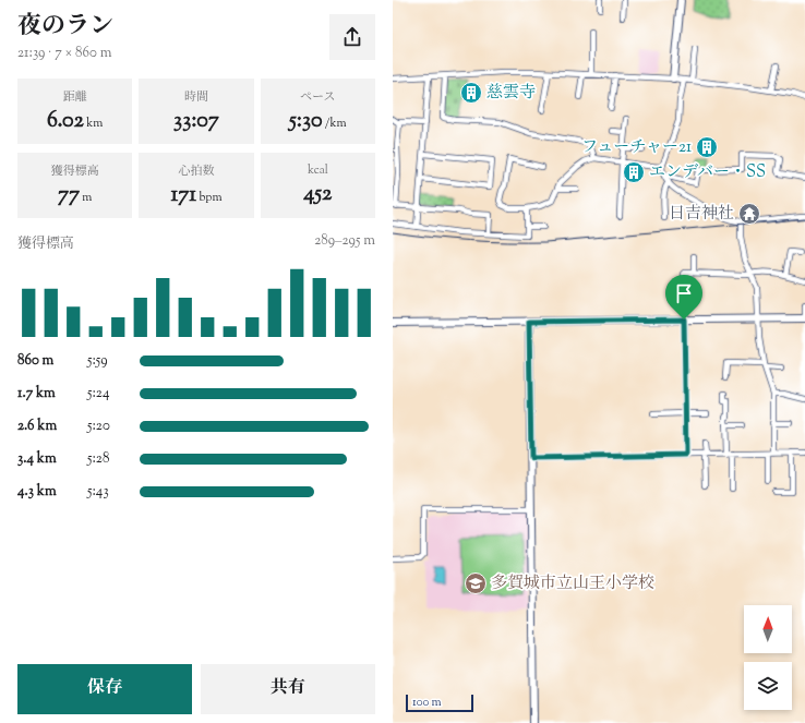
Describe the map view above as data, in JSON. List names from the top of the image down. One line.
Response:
{"places":{"building":["慈雲寺","フューチャー21","エンデバー・SS"],"temple":["日吉神社"],"school or university":["多賀城市立山王小学校"]},"scale_bar":"100 m","north":"top","page":{"heading":["夜のラン","21:39 · 7 × 860 m"],"stats":[["距離","6.02 km"],["時間","33:07"],["ペース","5:30 /km"],["獲得標高","77 m"],["心拍数","171 bpm"],["kcal","452"]],"chart":["獲得標高","289–295 m"],"list":[{"name":"860 m","note":"5:59"},{"name":"1.7 km","note":"5:24"},{"name":"2.6 km","note":"5:20"},{"name":"3.4 km","note":"5:28"},{"name":"4.3 km","note":"5:43"}],"buttons":["保存","共有"],"scale":"100 m"}}
